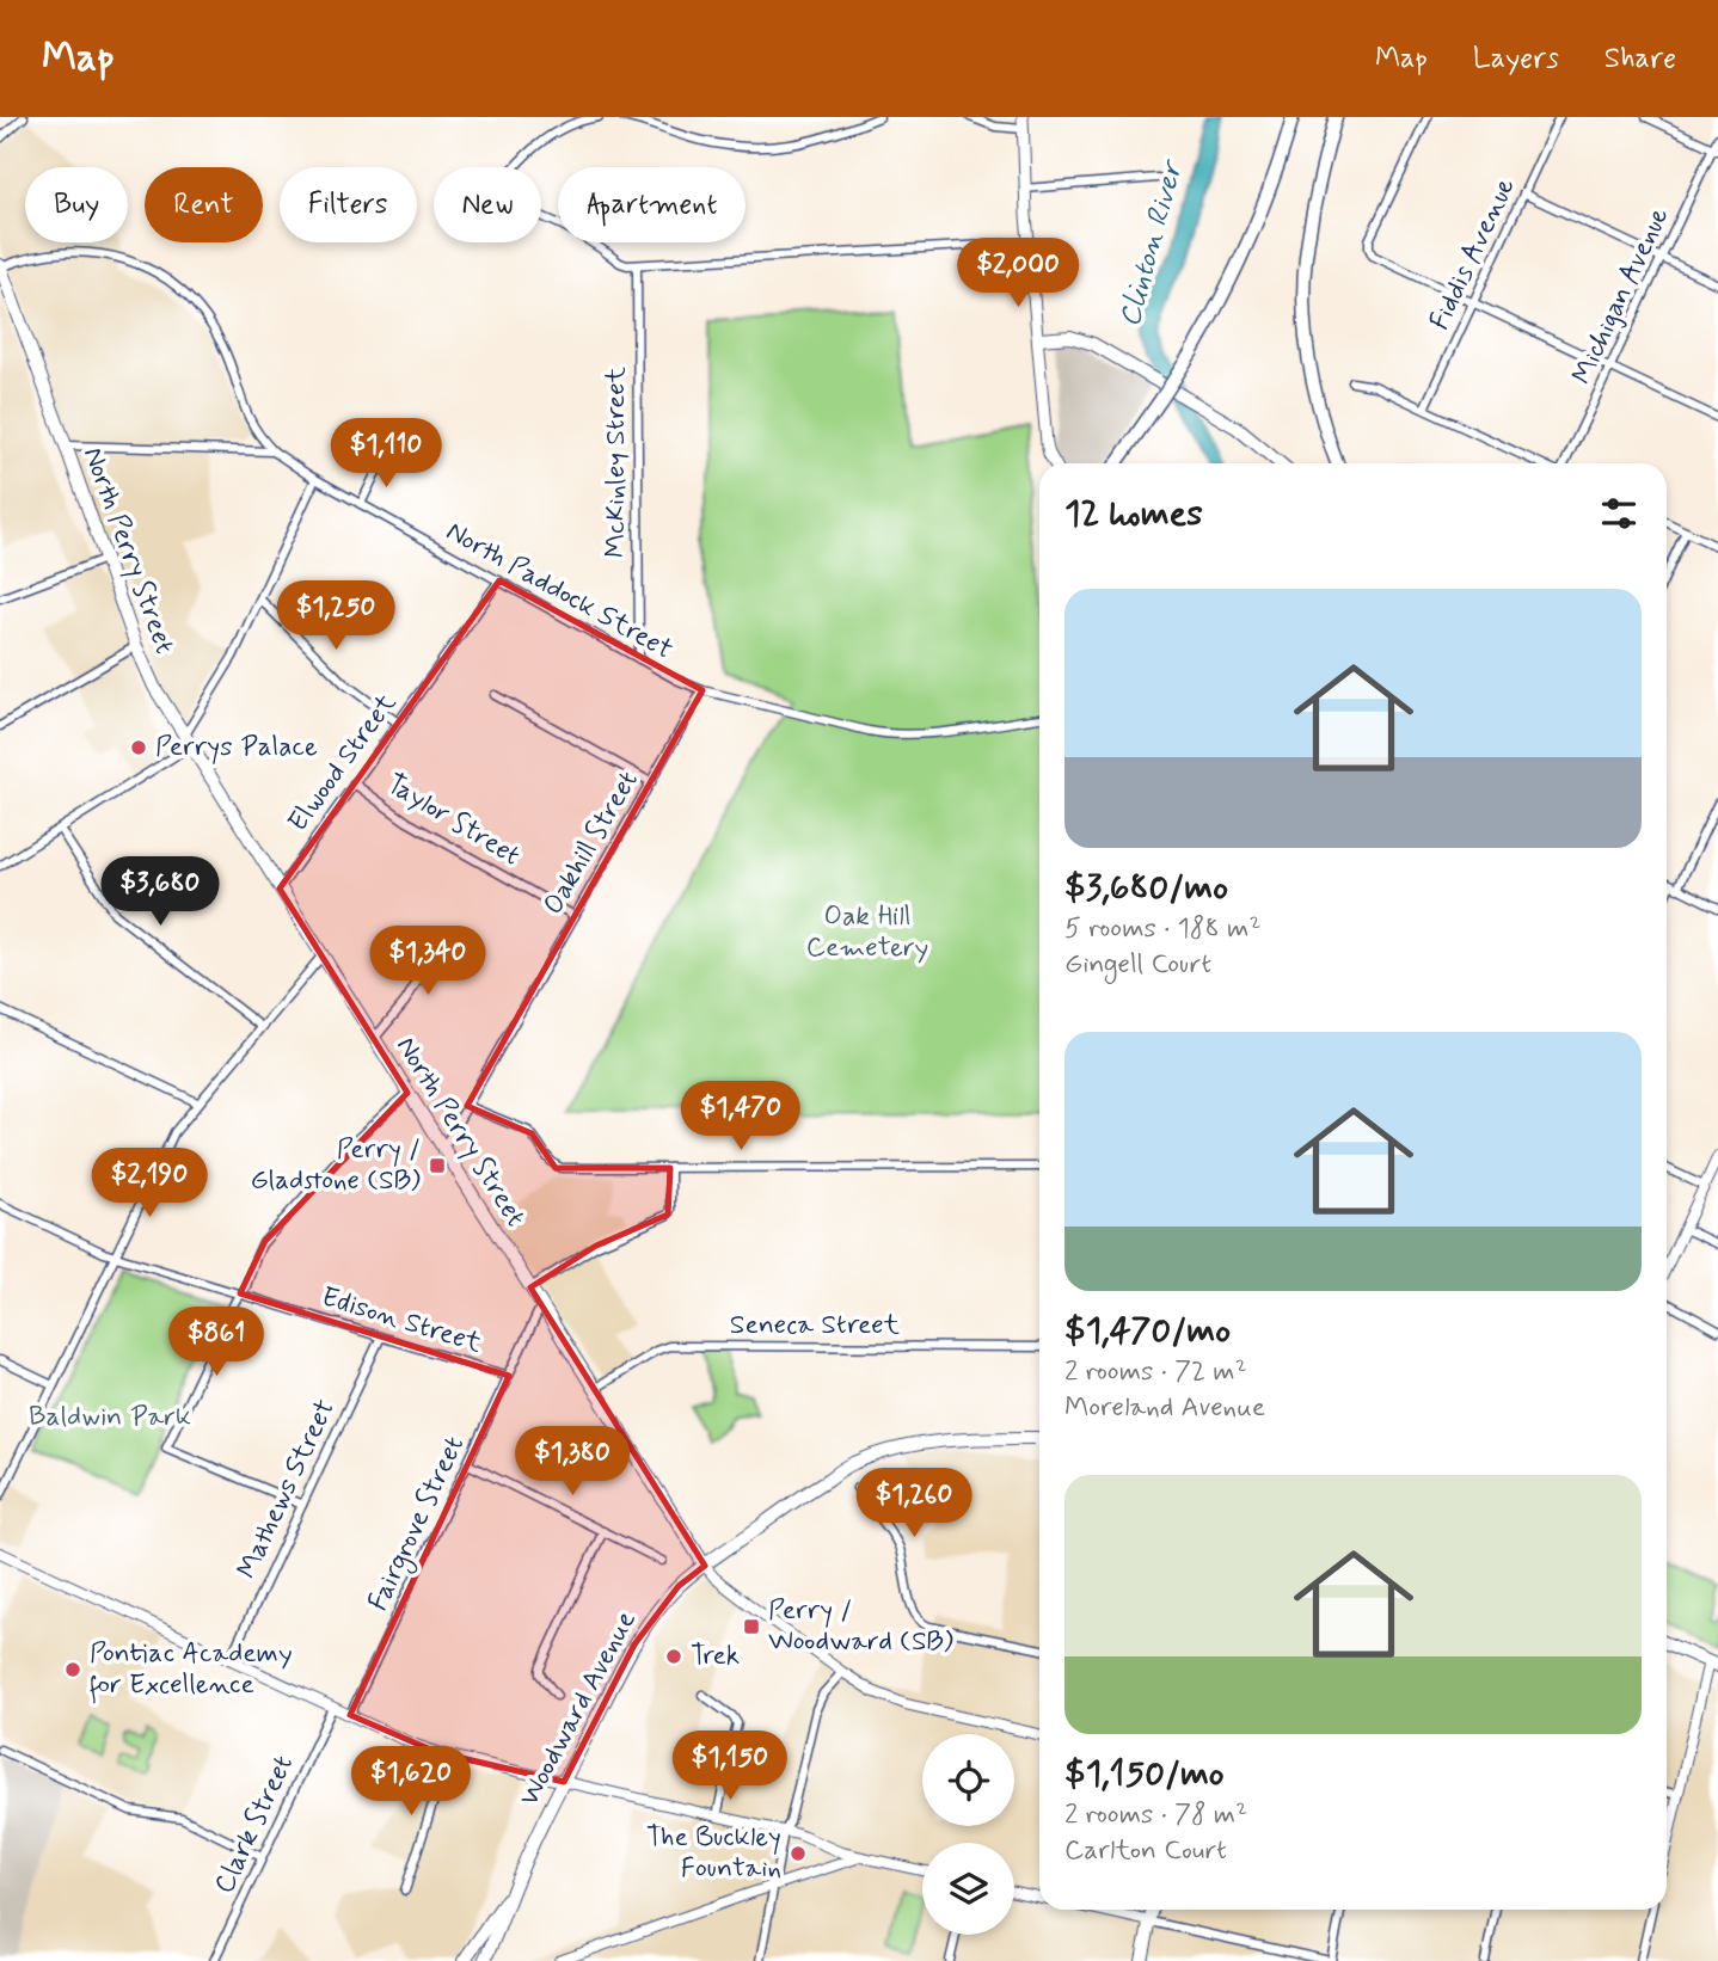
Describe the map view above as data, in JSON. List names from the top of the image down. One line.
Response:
{"streets":{"main road":["North Perry Street","Woodward Avenue"],"street":["Fiddis Avenue","Michigan Avenue","McKinley Street","North Paddock Street","Elwood Street","Taylor Street","Oakhill Street","Edison Street","Seneca Street","Mathews Street","Fairgrove Street","Clark Street"]},"crossings":[["McKinley Street","North Paddock Street"],["North Perry Street","Elwood Street"],["North Perry Street","Oakhill Street"],["North Perry Street","Seneca Street"],["North Perry Street","Fairgrove Street"],["North Perry Street","Woodward Avenue"],["North Paddock Street","Elwood Street"],["North Paddock Street","Oakhill Street"],["Elwood Street","Taylor Street"],["Taylor Street","Oakhill Street"],["Edison Street","Mathews Street"],["Edison Street","Fairgrove Street"]],"water":["Clinton River"],"parks":["Oak Hill Cemetery","Baldwin Park"],"places":{"other":["Perrys Palace","Trek","Pontiac Academy for Excellence","The Buckley Fountain"],"transit":["Perry / Gladstone (SB)","Perry / Woodward (SB)"]},"page":{"header":"Map","nav":["Map","Layers","Share"],"chip":["Buy","Rent","Filters","New","Apartment"],"price":["$2,000","$1,110","$1,250","$3,680","$1,340","$1,470","$2,190","$861","$1,380","$1,260","$1,150","$1,620"],"heading":"12 homes","list":[{"name":"$3,680/mo","note":"5 rooms · 188 m² · Gingell Court"},{"name":"$1,470/mo","note":"2 rooms · 72 m² · Moreland Avenue"},{"name":"$1,150/mo","note":"2 rooms · 78 m² · Carlton Court"}]}}
